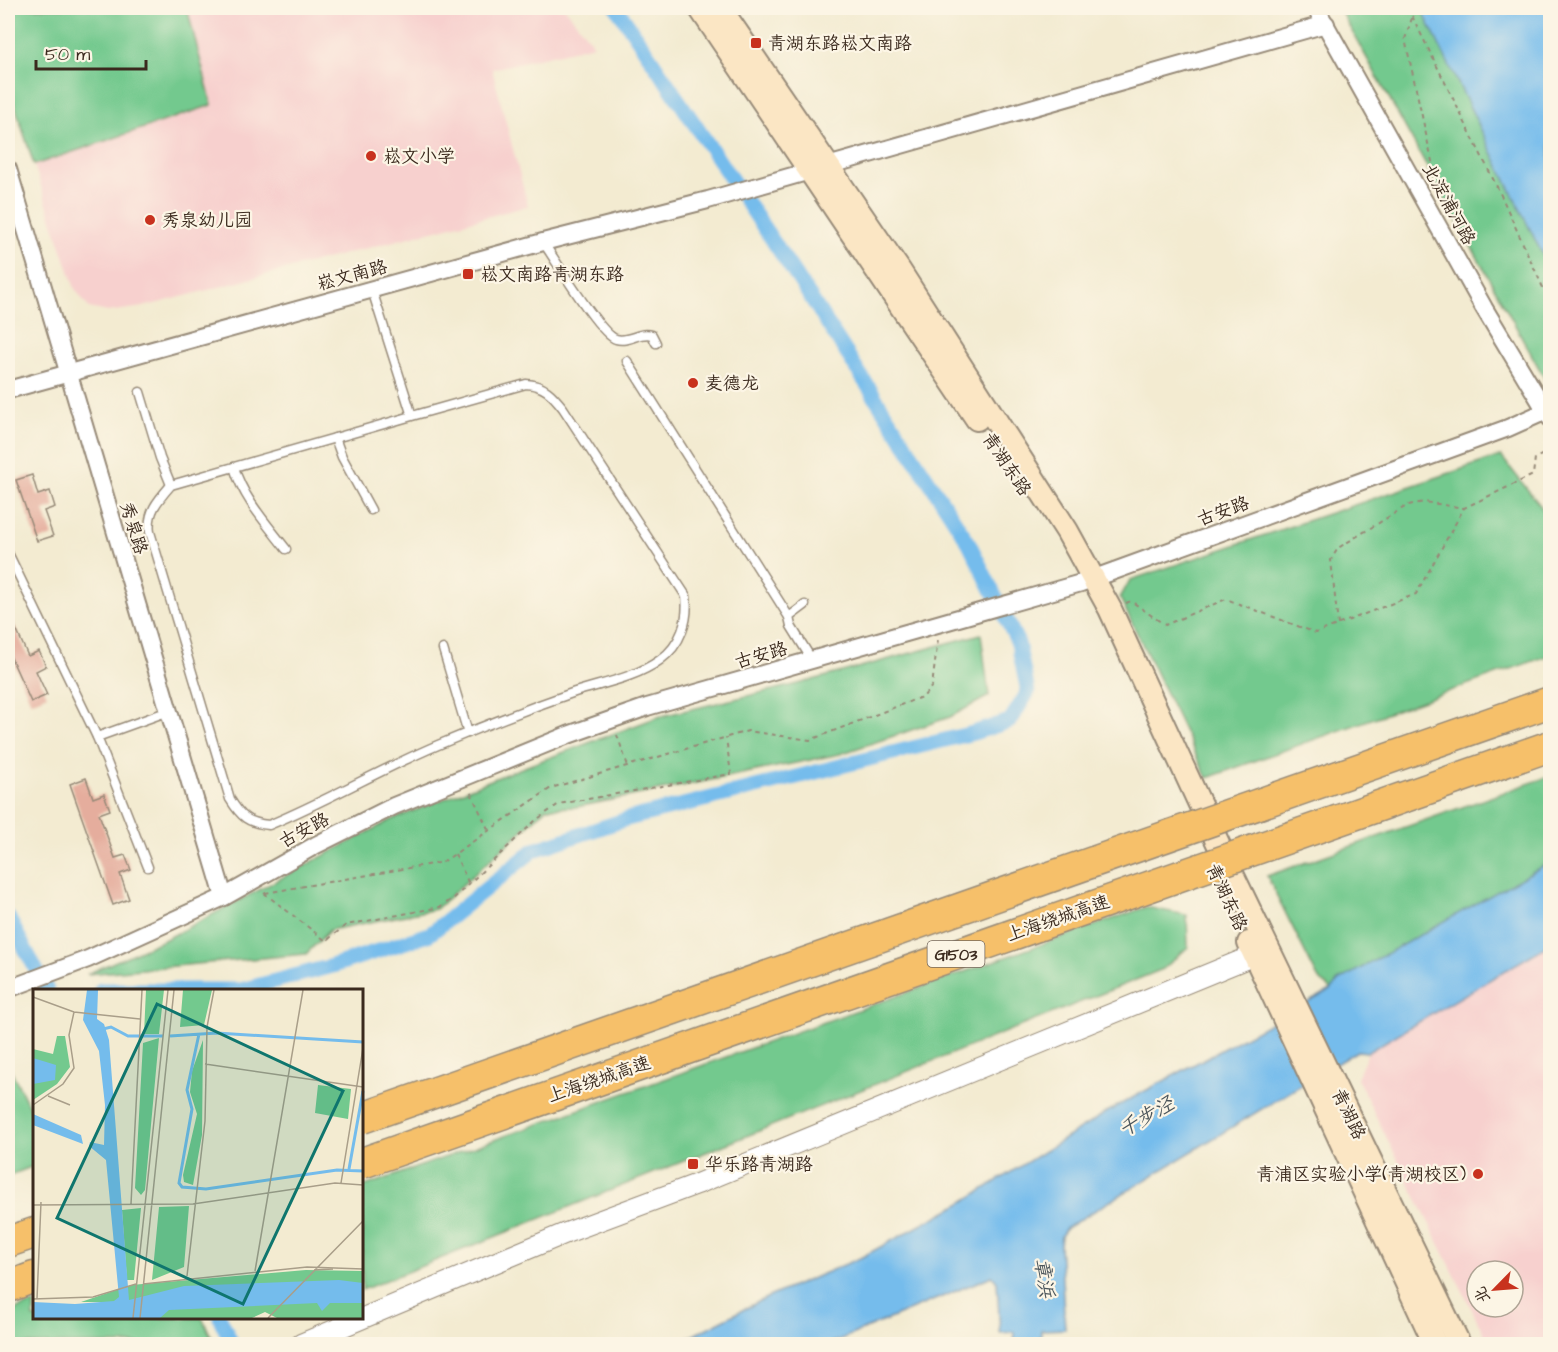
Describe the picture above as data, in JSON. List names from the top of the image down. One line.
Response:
{"streets":{"highway":["上海绕城高速","G1503"],"main road":["青湖东路","青湖路"],"street":["北淀浦河路","崧文南路","古安路","秀泉路"]},"crossings":[["北淀浦河路","崧文南路"],["北淀浦河路","古安路"],["崧文南路","青湖东路"],["崧文南路","秀泉路"],["青湖东路","古安路"],["青湖东路","青湖路"],["古安路","秀泉路"]],"water":["千步泾","章浜"],"places":{"transit":["青湖东路崧文南路","崧文南路青湖东路","华乐路青湖路"],"other":["崧文小学","秀泉幼儿园","麦德龙","青浦区实验小学(青湖校区)"]},"scale_bar":"50 m","north":"bottom left"}
